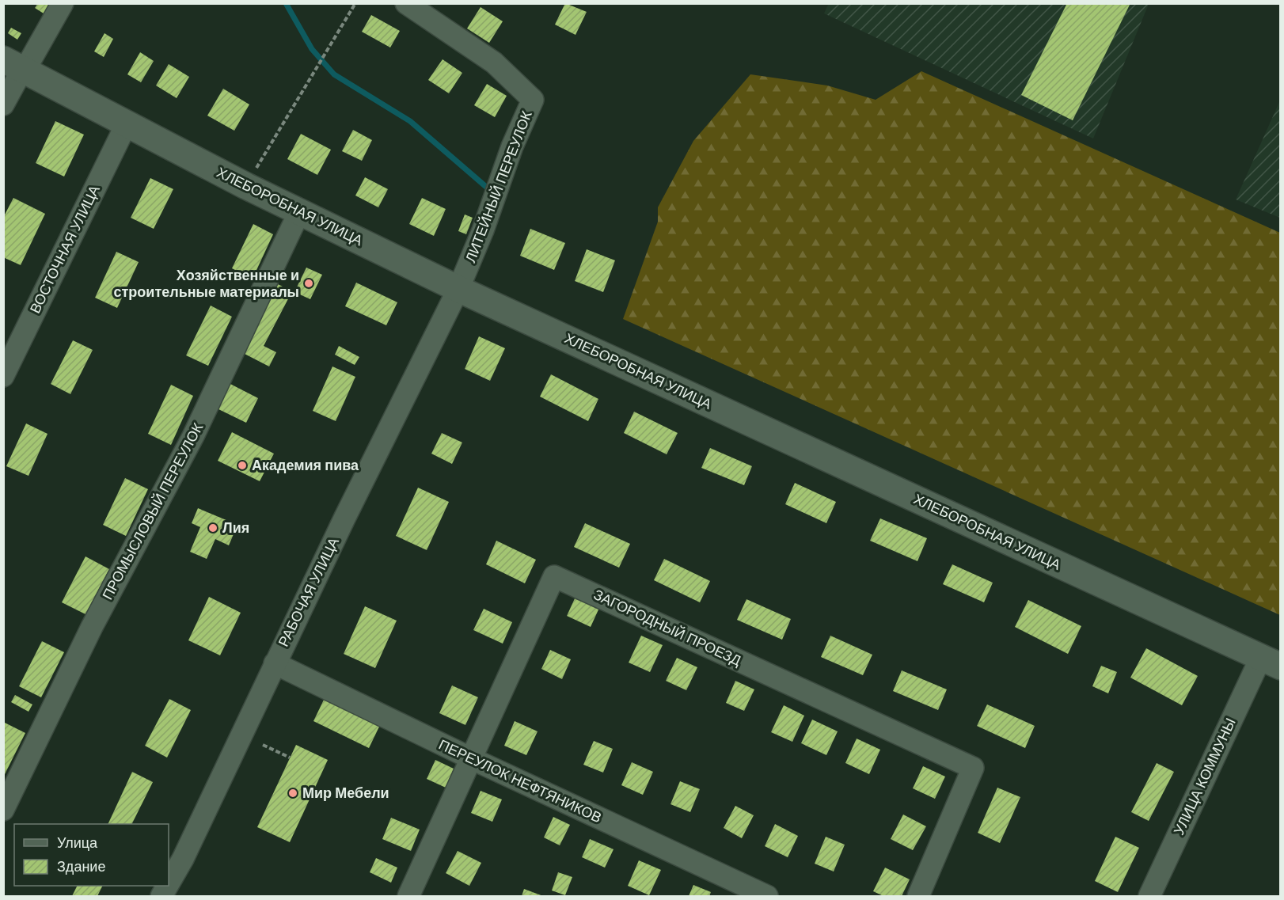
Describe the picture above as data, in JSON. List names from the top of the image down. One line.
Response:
{"streets":{"main road":["ХЛЕБОРОБНАЯ УЛИЦА"],"street":["ЛИТЕЙНЫЙ ПЕРЕУЛОК","ВОСТОЧНАЯ УЛИЦА","ПРОМЫСЛОВЫЙ ПЕРЕУЛОК","РАБОЧАЯ УЛИЦА","ЗАГОРОДНЫЙ ПРОЕЗД","УЛИЦА КОММУНЫ","ПЕРЕУЛОК НЕФТЯНИКОВ"]},"crossings":[["ЛИТЕЙНЫЙ ПЕРЕУЛОК","ХЛЕБОРОБНАЯ УЛИЦА"],["ЛИТЕЙНЫЙ ПЕРЕУЛОК","РАБОЧАЯ УЛИЦА"],["ХЛЕБОРОБНАЯ УЛИЦА","ВОСТОЧНАЯ УЛИЦА"],["ХЛЕБОРОБНАЯ УЛИЦА","ПРОМЫСЛОВЫЙ ПЕРЕУЛОК"],["ХЛЕБОРОБНАЯ УЛИЦА","РАБОЧАЯ УЛИЦА"],["ХЛЕБОРОБНАЯ УЛИЦА","УЛИЦА КОММУНЫ"],["РАБОЧАЯ УЛИЦА","ПЕРЕУЛОК НЕФТЯНИКОВ"],["ЗАГОРОДНЫЙ ПРОЕЗД","ПЕРЕУЛОК НЕФТЯНИКОВ"]],"places":["Хозяйственные и строительные материалы","Академия пива","Лия","Мир Мебели"],"legend":["Улица","Здание"]}
